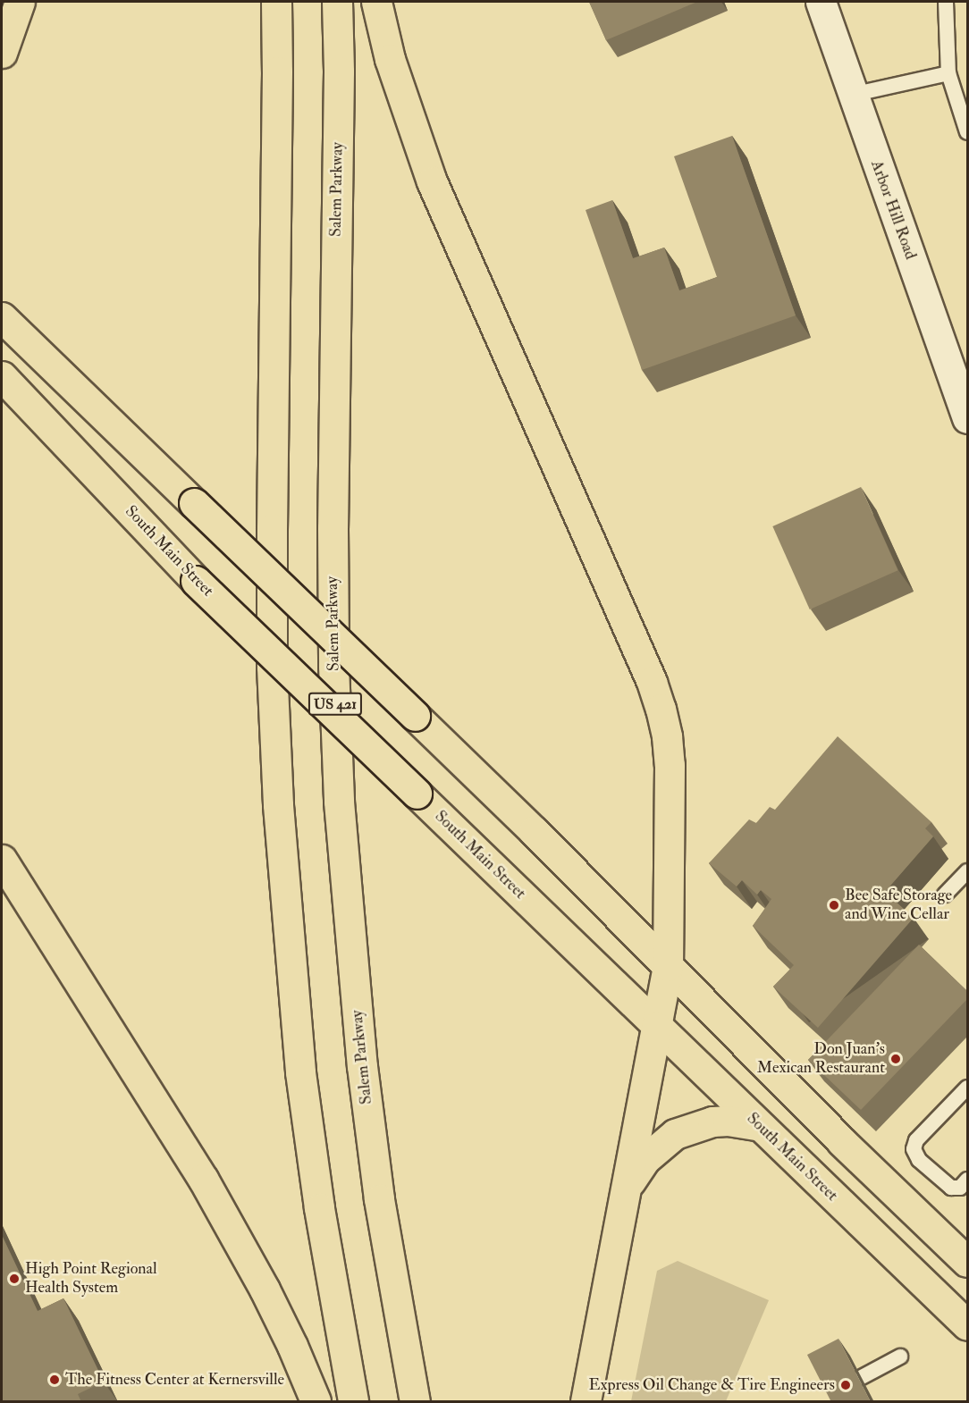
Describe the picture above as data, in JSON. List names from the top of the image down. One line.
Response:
{"streets":{"main road":["Salem Parkway","South Main Street","US 421"],"street":["Arbor Hill Road"]},"places":["Bee Safe Storage and Wine Cellar","Don Juan's Mexican Restaurant","High Point Regional Health System","The Fitness Center at Kernersville","Express Oil Change & Tire Engineers"]}
